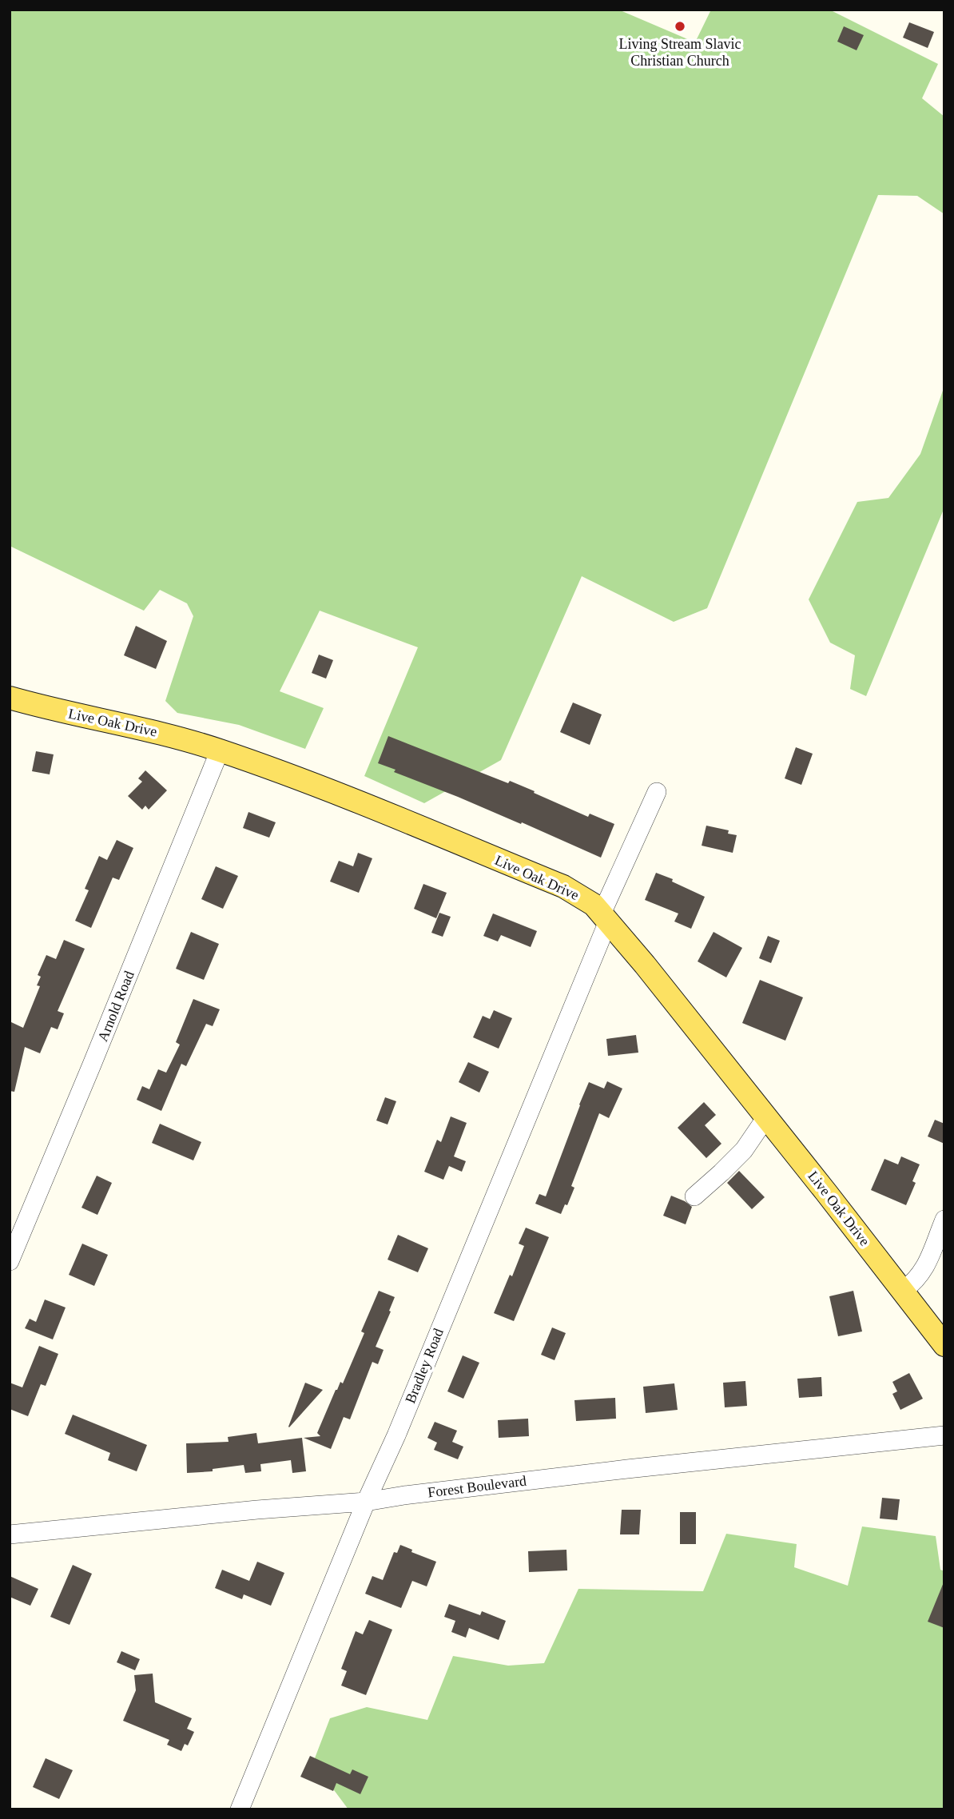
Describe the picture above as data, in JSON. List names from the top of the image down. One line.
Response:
{"streets":{"main road":["Live Oak Drive"],"street":["Arnold Road","Bradley Road","Forest Boulevard"]},"crossings":[["Live Oak Drive","Arnold Road"],["Live Oak Drive","Bradley Road"],["Bradley Road","Forest Boulevard"]],"places":["Living Stream Slavic Christian Church"]}
